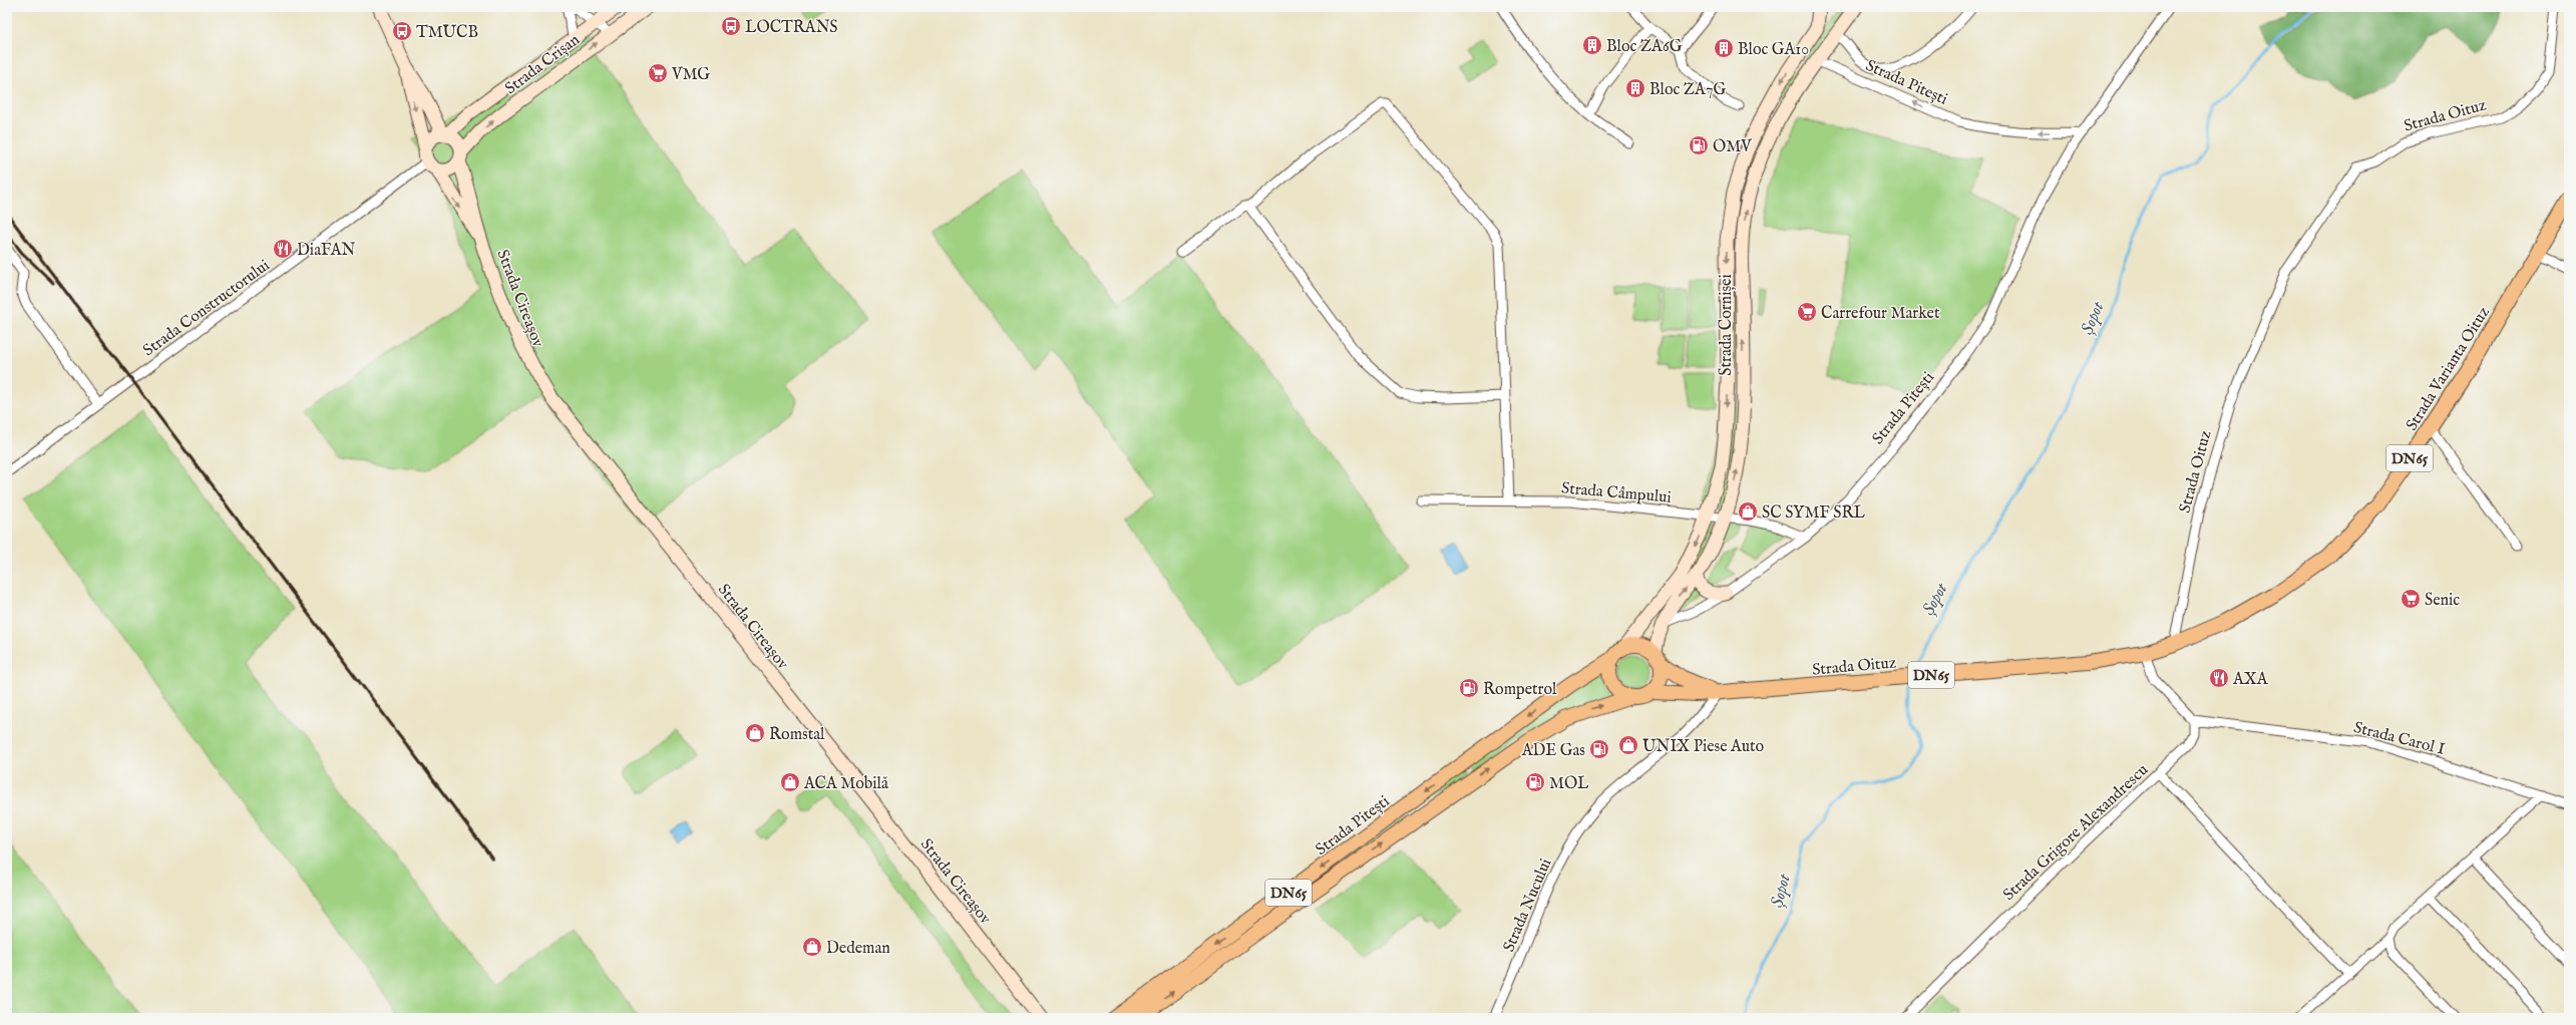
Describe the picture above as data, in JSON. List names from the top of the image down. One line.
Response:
{"streets":{"main road":["Strada Crișan","Strada Pitești","Strada Oituz","Strada Cireașov","Strada Cornișei","Strada Varianta Oituz","DN65"],"street":["Strada Constructorului","Strada Câmpului","Strada Carol I","Strada Grigore Alexandrescu","Strada Nucului"]},"crossings":[["Strada Crișan","Strada Cireașov"],["Strada Crișan","Strada Constructorului"],["Strada Pitești","Strada Oituz"],["Strada Pitești","Strada Cornișei"],["Strada Pitești","Strada Câmpului"],["Strada Oituz","Strada Cornișei"],["Strada Oituz","Strada Varianta Oituz"],["Strada Oituz","Strada Nucului"],["Strada Cireașov","Strada Constructorului"],["Strada Cornișei","Strada Câmpului"],["Strada Carol I","Strada Grigore Alexandrescu"]],"water":["Șopot"],"places":{"bus stop":["LOCTRANS","TMUCB"],"building":["Bloc ZA6G","Bloc GA10","Bloc ZA7G"],"supermarket":["VMG","Carrefour Market","Senic"],"fuel station":["OMV","Rompetrol","ADE Gas","MOL"],"restaurant":["DiaFAN","AXA"],"shop":["SC SYMF SRL","Romstal","UNIX Piese Auto","ACA Mobilă","Dedeman"]}}
